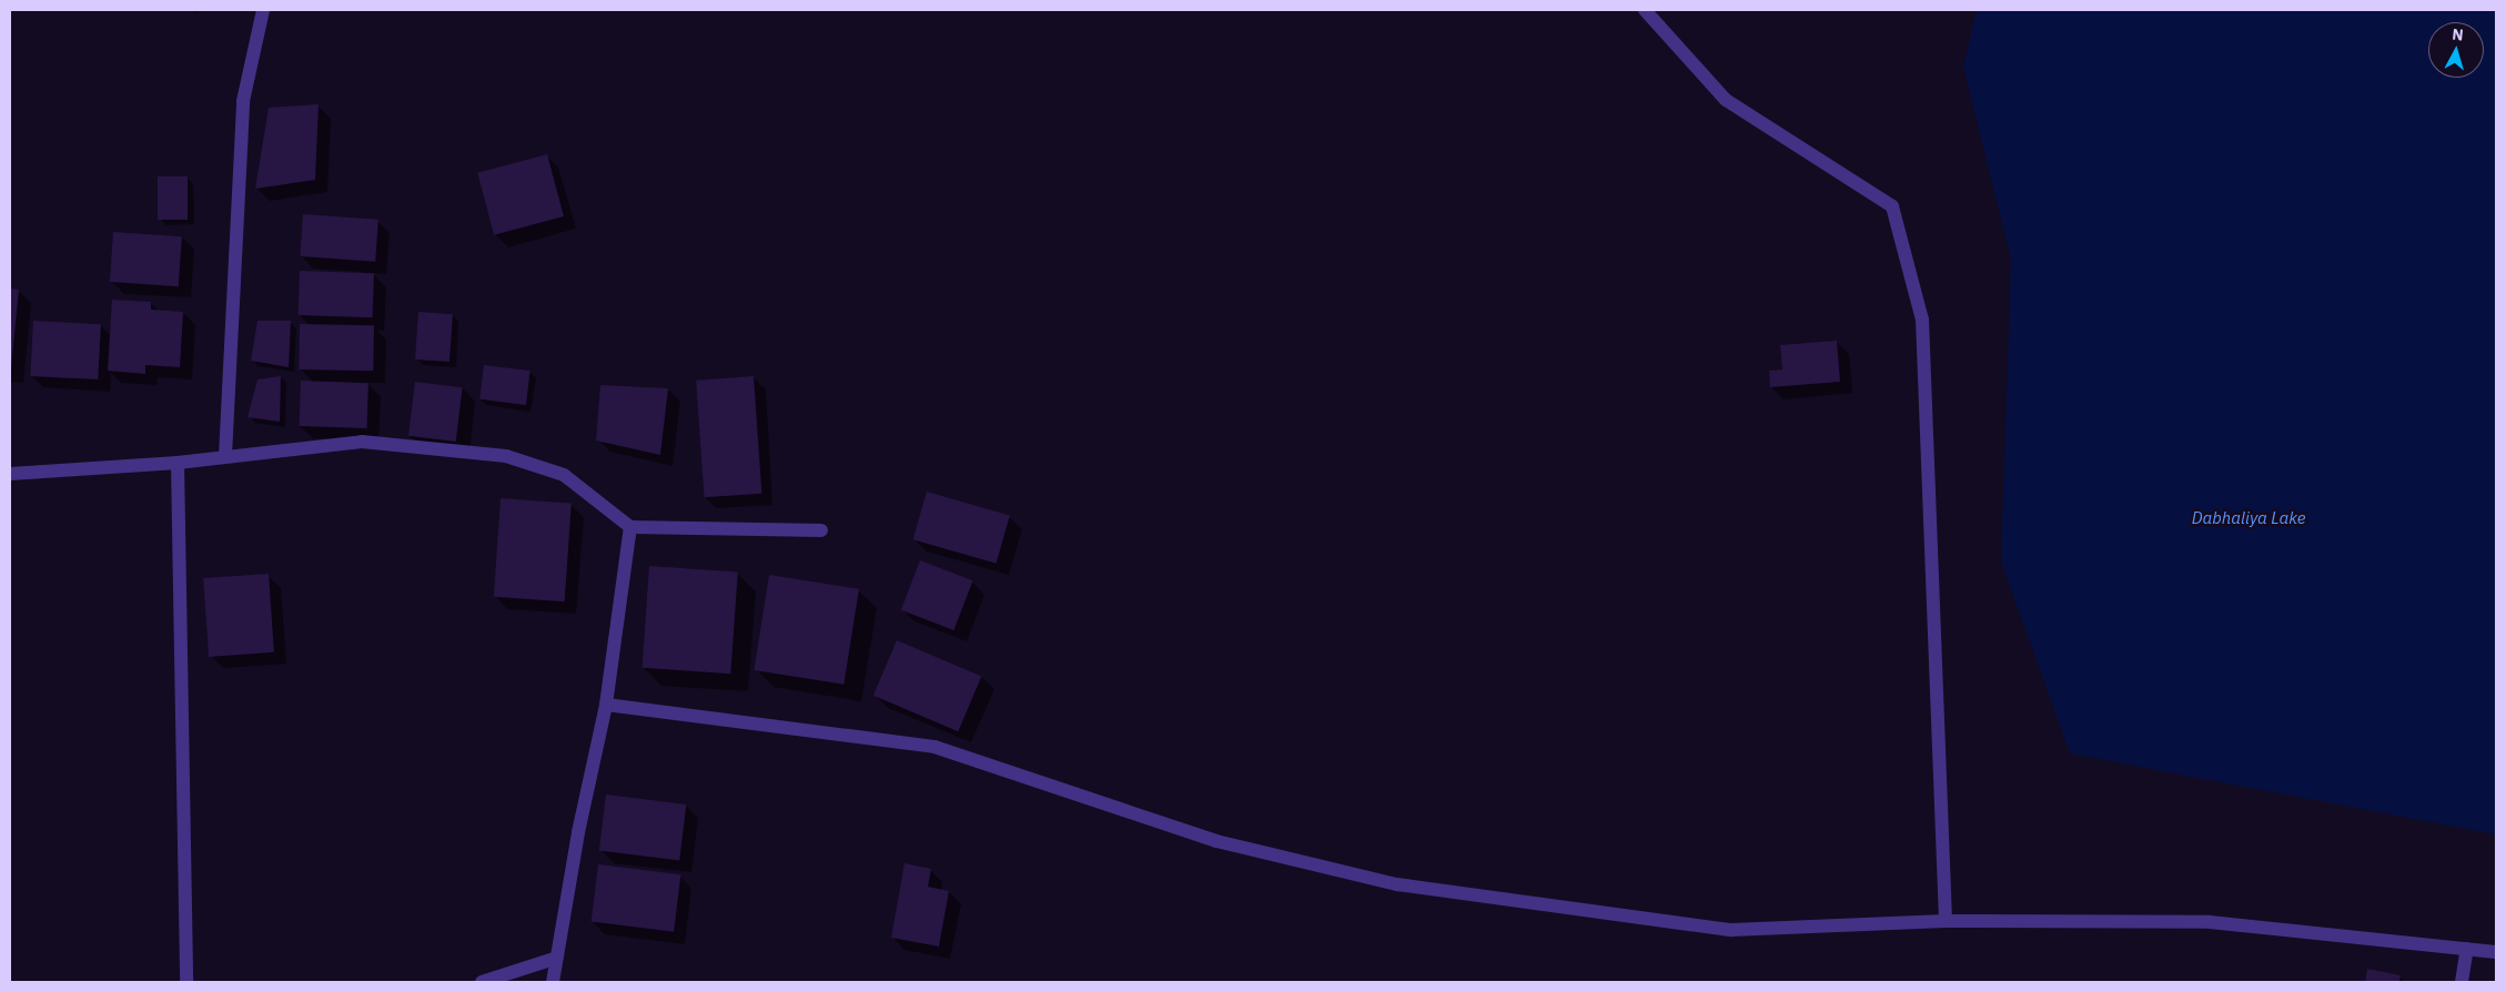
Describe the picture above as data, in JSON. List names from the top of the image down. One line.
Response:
{"water":["Dabhaliya Lake"],"north":"top"}
